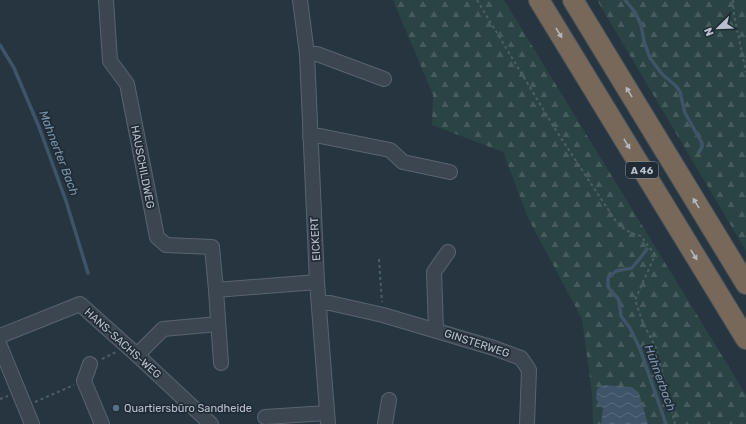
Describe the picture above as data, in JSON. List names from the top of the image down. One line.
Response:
{"streets":{"highway":["A 46"],"street":["HAUSCHILDWEG","EICKERT","HANS-SACHS-WEG","GINSTERWEG"]},"crossings":[["EICKERT","GINSTERWEG"]],"water":["Mahnerter Bach","Hühnerbach"],"places":["Quartiersbüro Sandheide"],"north":"bottom left"}
